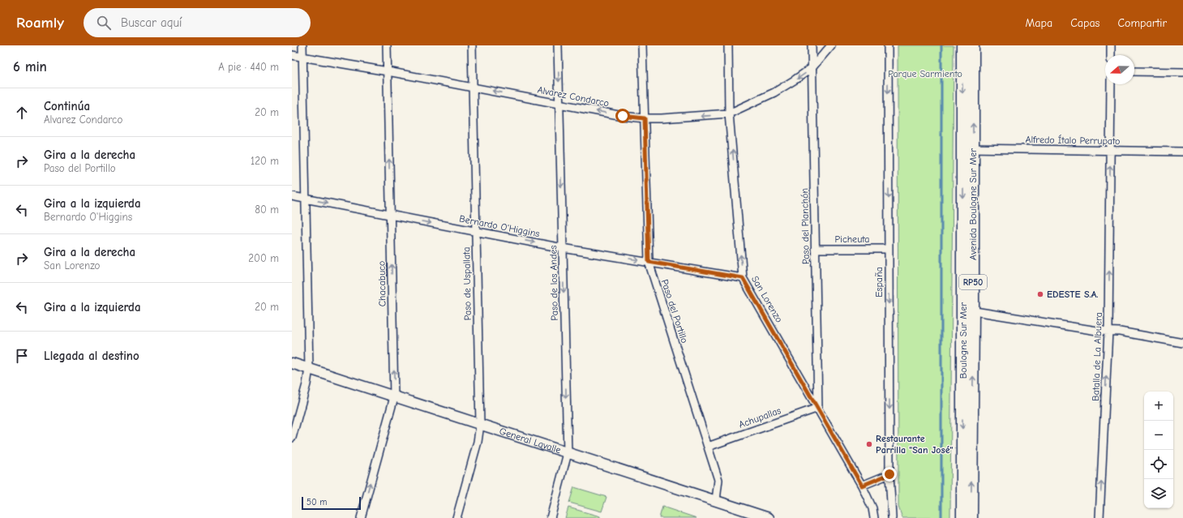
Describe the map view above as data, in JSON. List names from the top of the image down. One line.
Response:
{"streets":{"main road":["Avenida Boulogne Sur Mer","RP50","Boulogne Sur Mer","General Lavalle"],"street":["Alvarez Condarco","Alfredo Ítalo Perrupato","Bernardo O'Higgins","Paso del Planchón","Picheuta","España","Paso de los Andes","Chacabuco","Paso de Uspallata","San Lorenzo","Paso del Portillo","Batalla de La Albuera","Achupallas"]},"crossings":[["Alvarez Condarco","Paso del Planchón"],["Alvarez Condarco","Paso de los Andes"],["Alvarez Condarco","Chacabuco"],["Alvarez Condarco","Paso de Uspallata"],["Alvarez Condarco","San Lorenzo"],["Alvarez Condarco","Paso del Portillo"],["Alfredo Ítalo Perrupato","Avenida Boulogne Sur Mer"],["Alfredo Ítalo Perrupato","RP50"],["Alfredo Ítalo Perrupato","Batalla de La Albuera"],["Avenida Boulogne Sur Mer","RP50"],["Avenida Boulogne Sur Mer","Boulogne Sur Mer"],["Bernardo O'Higgins","Paso de los Andes"],["Bernardo O'Higgins","Chacabuco"],["Bernardo O'Higgins","Paso de Uspallata"],["Bernardo O'Higgins","San Lorenzo"],["Bernardo O'Higgins","Paso del Portillo"],["Paso del Planchón","Picheuta"],["Paso del Planchón","San Lorenzo"],["Paso del Planchón","Achupallas"],["Picheuta","España"],["Paso de los Andes","General Lavalle"],["Chacabuco","General Lavalle"],["Paso de Uspallata","General Lavalle"],["San Lorenzo","Achupallas"],["Paso del Portillo","Achupallas"],["Paso del Portillo","General Lavalle"]],"one_way":["Alvarez Condarco","Bernardo O'Higgins","España","Paso de los Andes","Chacabuco","Boulogne Sur Mer","Batalla de La Albuera"],"parks":["Parque Sarmiento"],"places":["EDESTE S.A.","Restaurante Parrilla \"San José\""],"scale_bar":"50 m","north":"left","page":{"header":"Roamly","search":"Buscar aquí","nav":["Mapa","Capas","Compartir"],"heading":["6 min","A pie · 440 m"],"list":[["Continúa","Alvarez Condarco","20 m"],["Gira a la derecha","Paso del Portillo","120 m"],["Gira a la izquierda","Bernardo O'Higgins","80 m"],["Gira a la derecha","San Lorenzo","200 m"],["Gira a la izquierda","20 m"],"Llegada al destino"],"map_buttons":["+","−"],"scale":"50 m"}}
